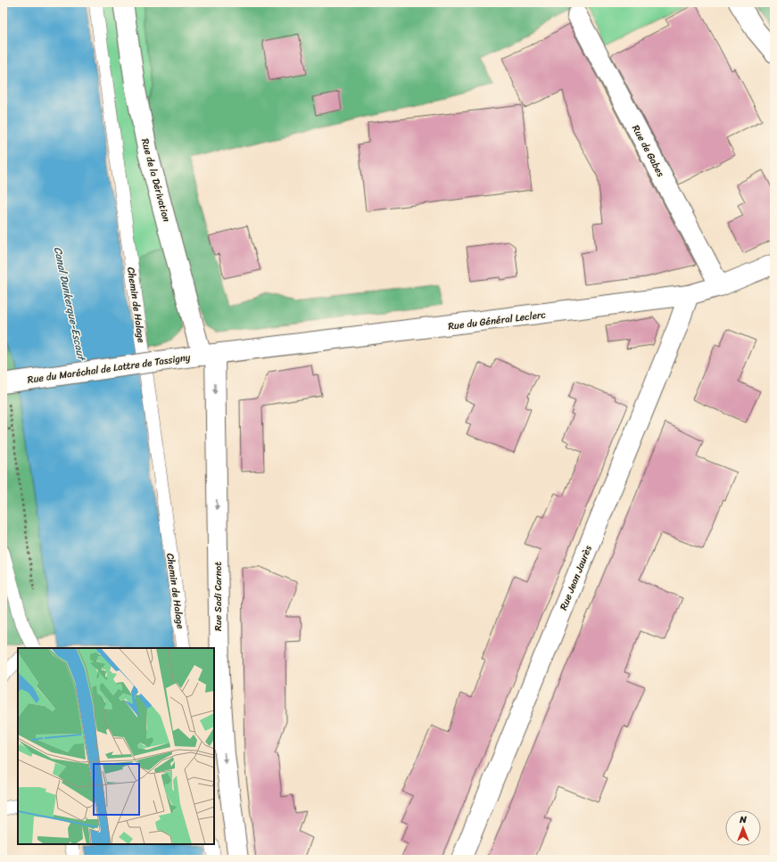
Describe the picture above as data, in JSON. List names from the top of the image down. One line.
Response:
{"streets":{"street":["Rue de Gabes","Rue de la Dérivation","Rue du Général Leclerc","Rue du Maréchal de Lattre de Tassigny","Rue Jean Jaurès","Rue Sadi Carnot"],"lane":["Chemin de Halage"]},"crossings":[["Rue de Gabes","Rue du Général Leclerc"],["Rue de la Dérivation","Rue du Général Leclerc"],["Rue de la Dérivation","Rue du Maréchal de Lattre de Tassigny"],["Rue de la Dérivation","Rue Sadi Carnot"],["Rue du Général Leclerc","Rue du Maréchal de Lattre de Tassigny"],["Rue du Général Leclerc","Rue Jean Jaurès"],["Rue du Général Leclerc","Rue Sadi Carnot"],["Rue du Maréchal de Lattre de Tassigny","Rue Sadi Carnot"]],"one_way":["Rue Sadi Carnot"],"water":["Canal Dunkerque-Escaut"],"north":"top"}
